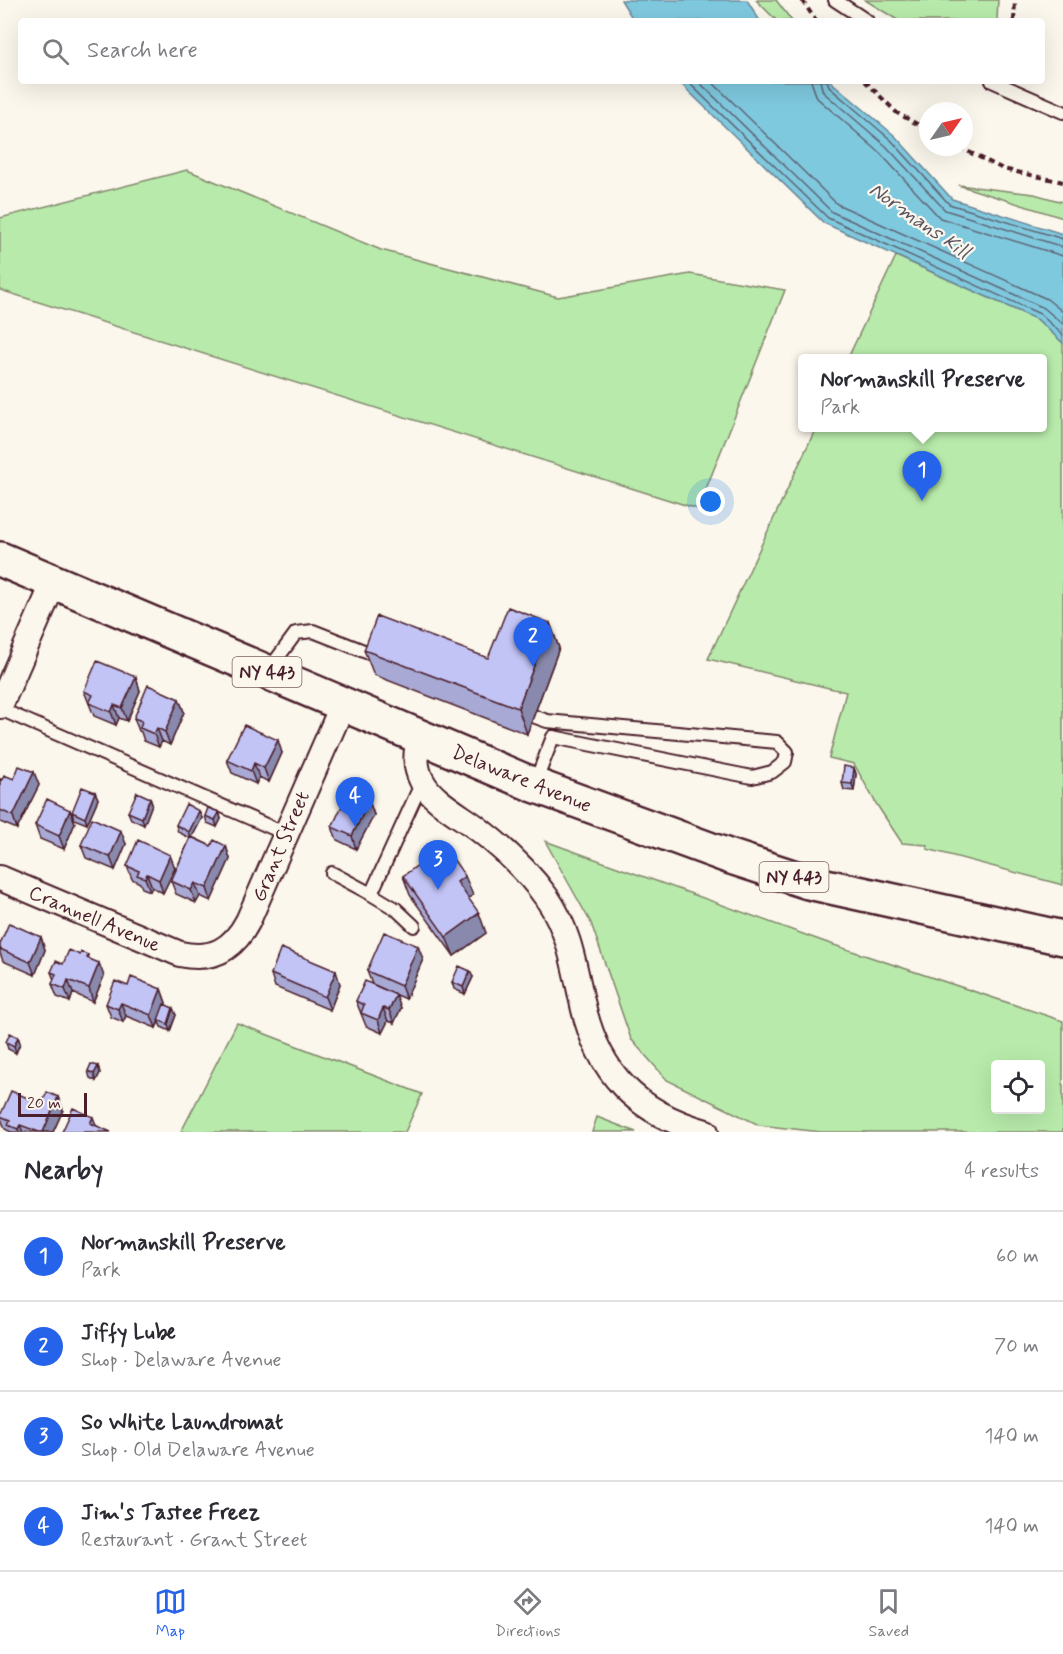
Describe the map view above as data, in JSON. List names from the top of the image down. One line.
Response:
{"streets":{"main road":["NY 443","Delaware Avenue"],"street":["Grant Street","Crannell Avenue"]},"crossings":[["Delaware Avenue","Grant Street"],["Grant Street","Crannell Avenue"]],"water":["Normans Kill"],"scale_bar":"20 m","north":"top right","page":{"search":"Search here","popup":["Normanskill Preserve","Park"],"pins":["1","2","4","3"],"scale":"20 m","heading":["Nearby","4 results"],"list":[{"mark":"1","name":"Normanskill Preserve","note":"Park","value":"60 m"},{"mark":"2","name":"Jiffy Lube","note":"Shop · Delaware Avenue","value":"70 m"},{"mark":"3","name":"So White Laundromat","note":"Shop · Old Delaware Avenue","value":"140 m"},{"mark":"4","name":"Jim's Tastee Freez","note":"Restaurant · Grant Street","value":"140 m"}],"nav":["Map","Directions","Saved"]}}
